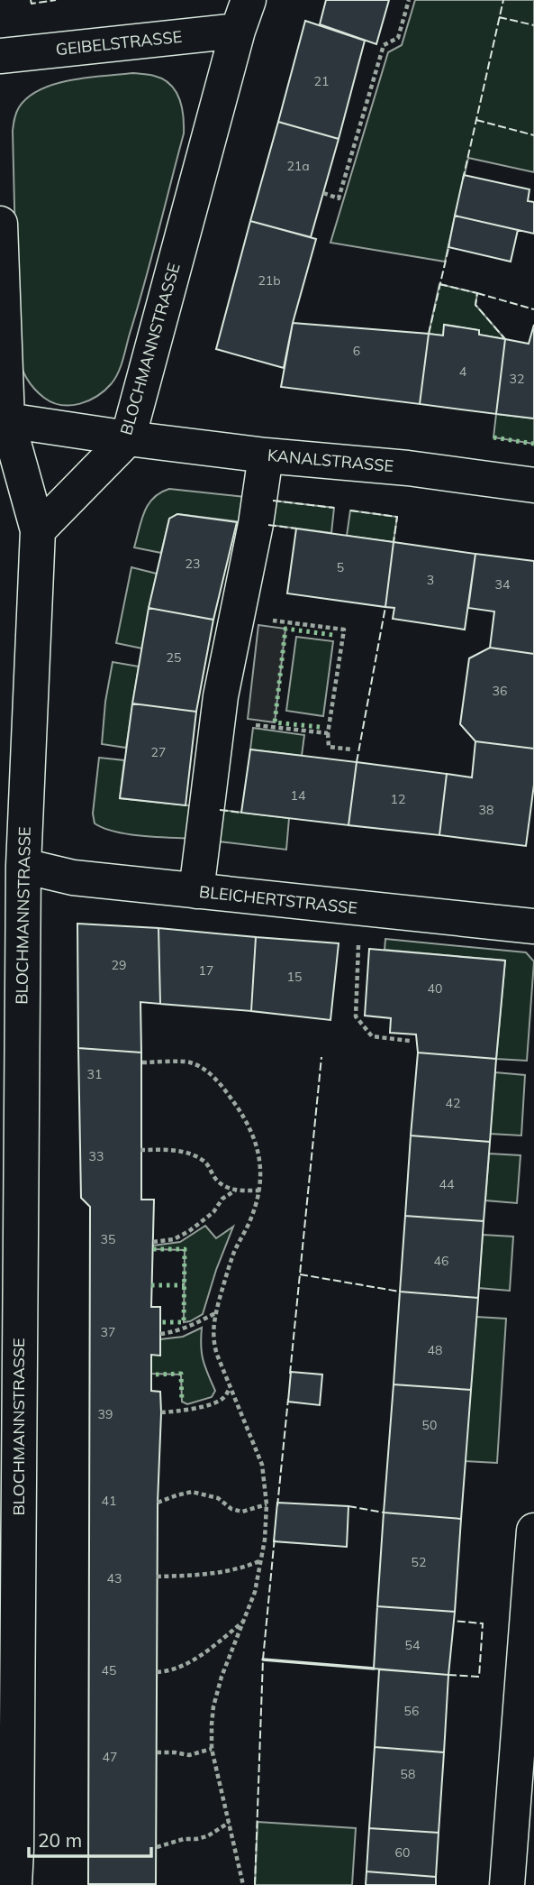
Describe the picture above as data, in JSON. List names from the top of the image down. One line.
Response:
{"streets":{"street":["GEIBELSTRASSE","BLOCHMANNSTRASSE","KANALSTRASSE","BLEICHERTSTRASSE"]},"crossings":[["GEIBELSTRASSE","BLOCHMANNSTRASSE"],["BLOCHMANNSTRASSE","KANALSTRASSE"],["BLOCHMANNSTRASSE","BLEICHERTSTRASSE"]],"house_numbers":["21","21a","21b","6","4","32","23","5","3","34","25","36","27","14","12","38","29","17","15","40","31","42","33","44","35","46","37","48","39","50","41","52","43","54","45","56","47","58","60"],"scale_bar":"20 m"}
